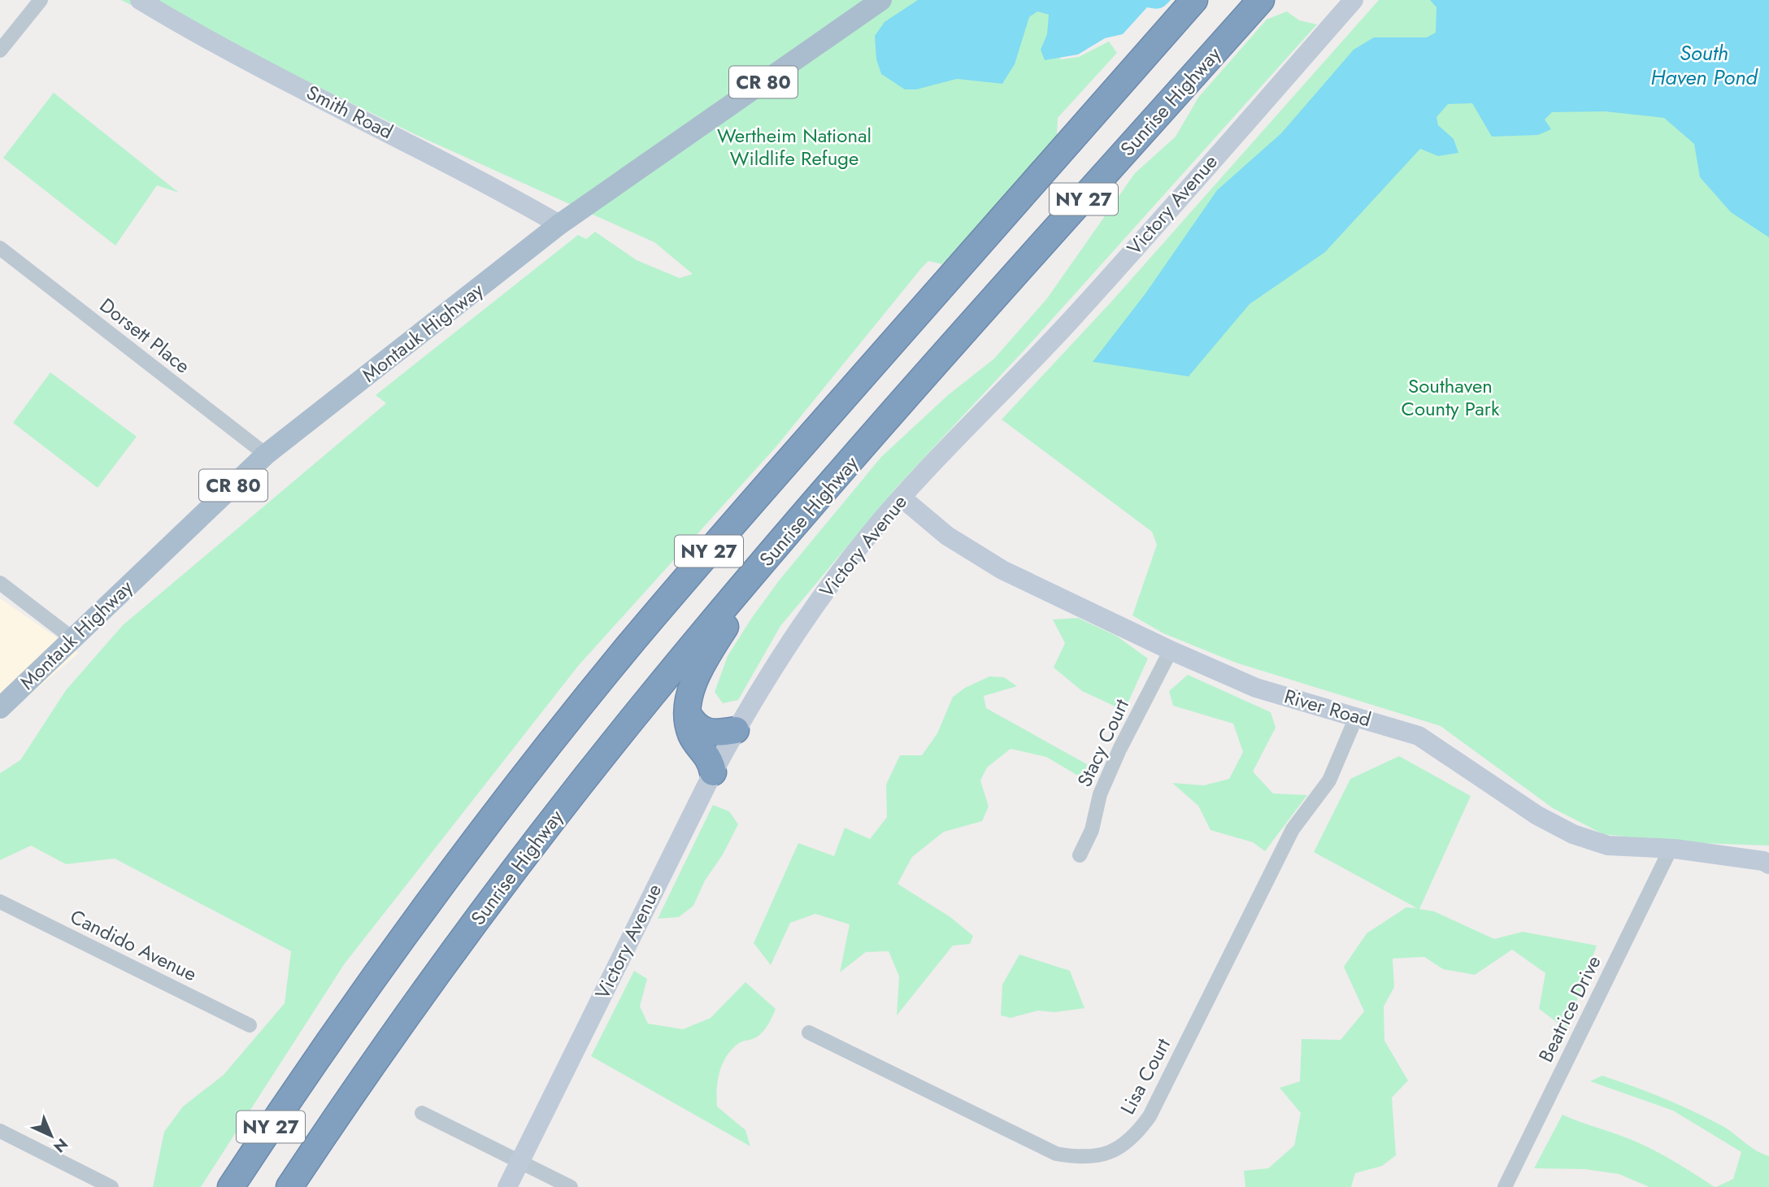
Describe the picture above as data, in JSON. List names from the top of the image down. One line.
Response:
{"streets":{"highway":["Sunrise Highway","NY 27"],"main road":["CR 80","Montauk Highway"],"street":["Smith Road","Victory Avenue","Dorsett Place","River Road","Stacy Court","Candido Avenue","Beatrice Drive","Lisa Court"]},"crossings":[["Smith Road","Montauk Highway"],["Victory Avenue","River Road"],["Montauk Highway","Dorsett Place"],["River Road","Stacy Court"],["River Road","Beatrice Drive"],["River Road","Lisa Court"]],"water":["South Haven Pond"],"parks":["Wertheim National Wildlife Refuge","Southaven County Park"],"north":"bottom right"}
